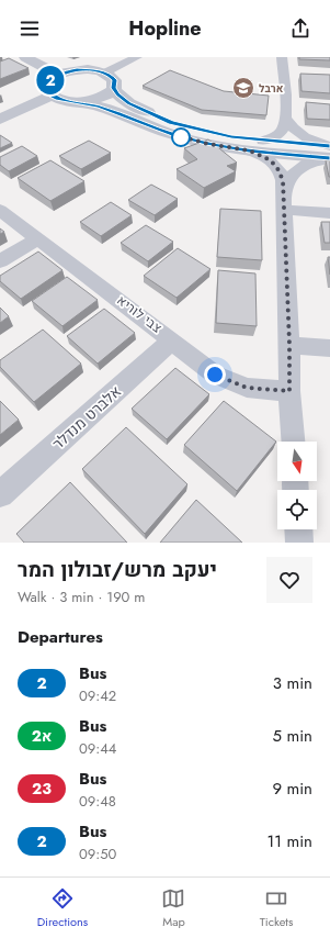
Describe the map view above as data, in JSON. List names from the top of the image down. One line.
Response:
{"streets":{"street":["צבי לוריא","אלברט מנדלר"]},"crossings":[["צבי לוריא","אלברט מנדלר"]],"places":{"school or university":["ארבל"]},"lines":["bus line 2"],"north":"bottom","page":{"header":"Hopline","on_map":"2","heading":[["יעקב מרש/זבולון המר","Walk · 3 min · 190 m"],"Departures"],"list":[{"mark":"2","name":"Bus","note":"09:42","value":"3 min"},{"mark":"2א","name":"Bus","note":"09:44","value":"5 min"},{"mark":"23","name":"Bus","note":"09:48","value":"9 min"},{"mark":"2","name":"Bus","note":"09:50","value":"11 min"}],"tabs":["Directions","Map","Tickets"]}}
